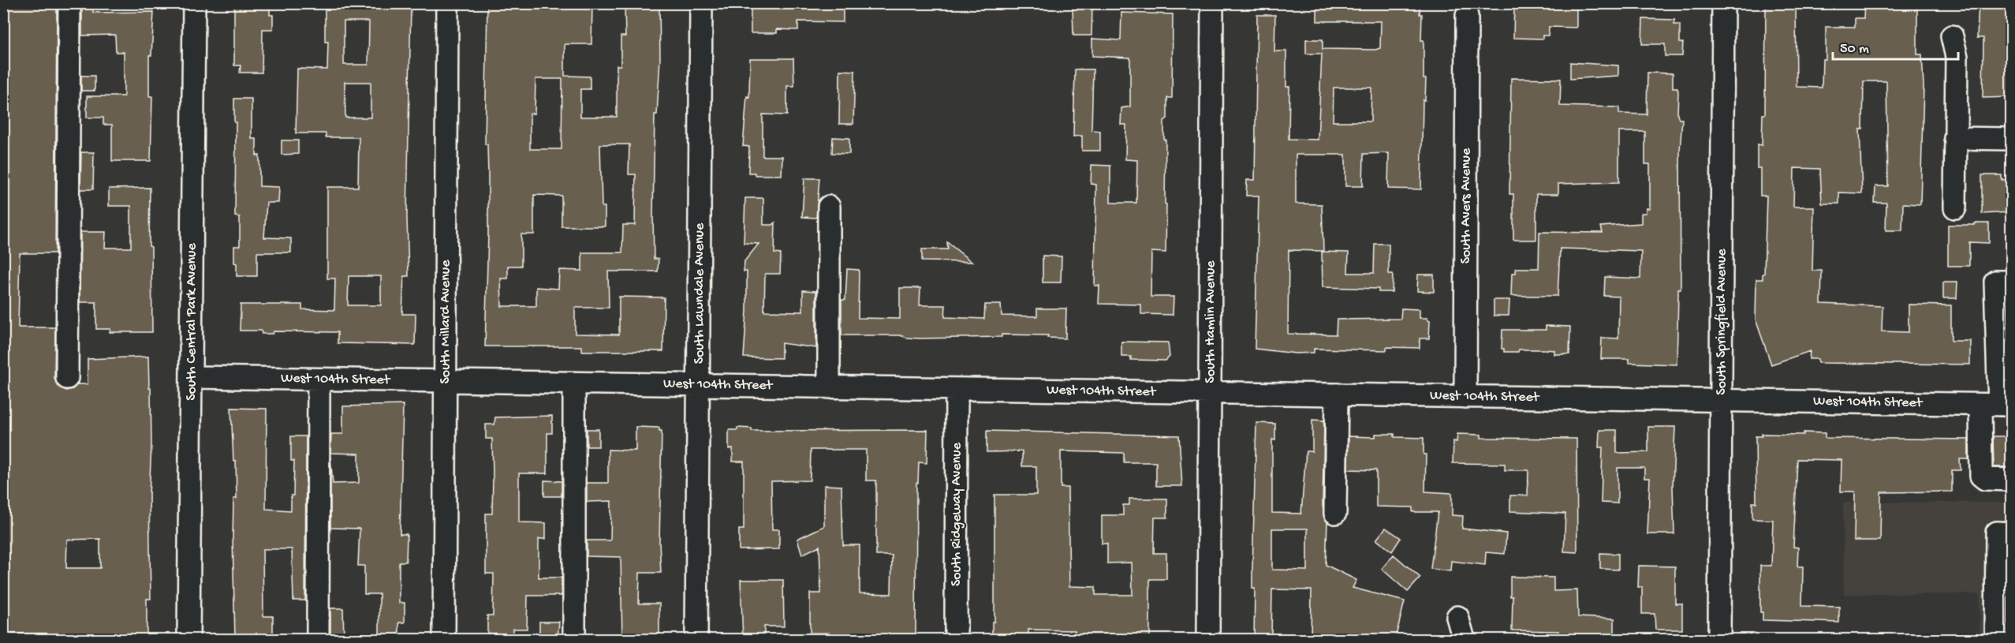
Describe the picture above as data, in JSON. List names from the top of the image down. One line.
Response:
{"streets":{"street":["South Avers Avenue","South Lawndale Avenue","South Central Park Avenue","South Millard Avenue","South Hamlin Avenue","South Springfield Avenue","West 104th Street","South Ridgeway Avenue"]},"crossings":[["South Avers Avenue","West 104th Street"],["South Lawndale Avenue","West 104th Street"],["South Central Park Avenue","West 104th Street"],["South Millard Avenue","West 104th Street"],["South Hamlin Avenue","West 104th Street"],["South Springfield Avenue","West 104th Street"],["West 104th Street","South Ridgeway Avenue"]],"scale_bar":"50 m"}
